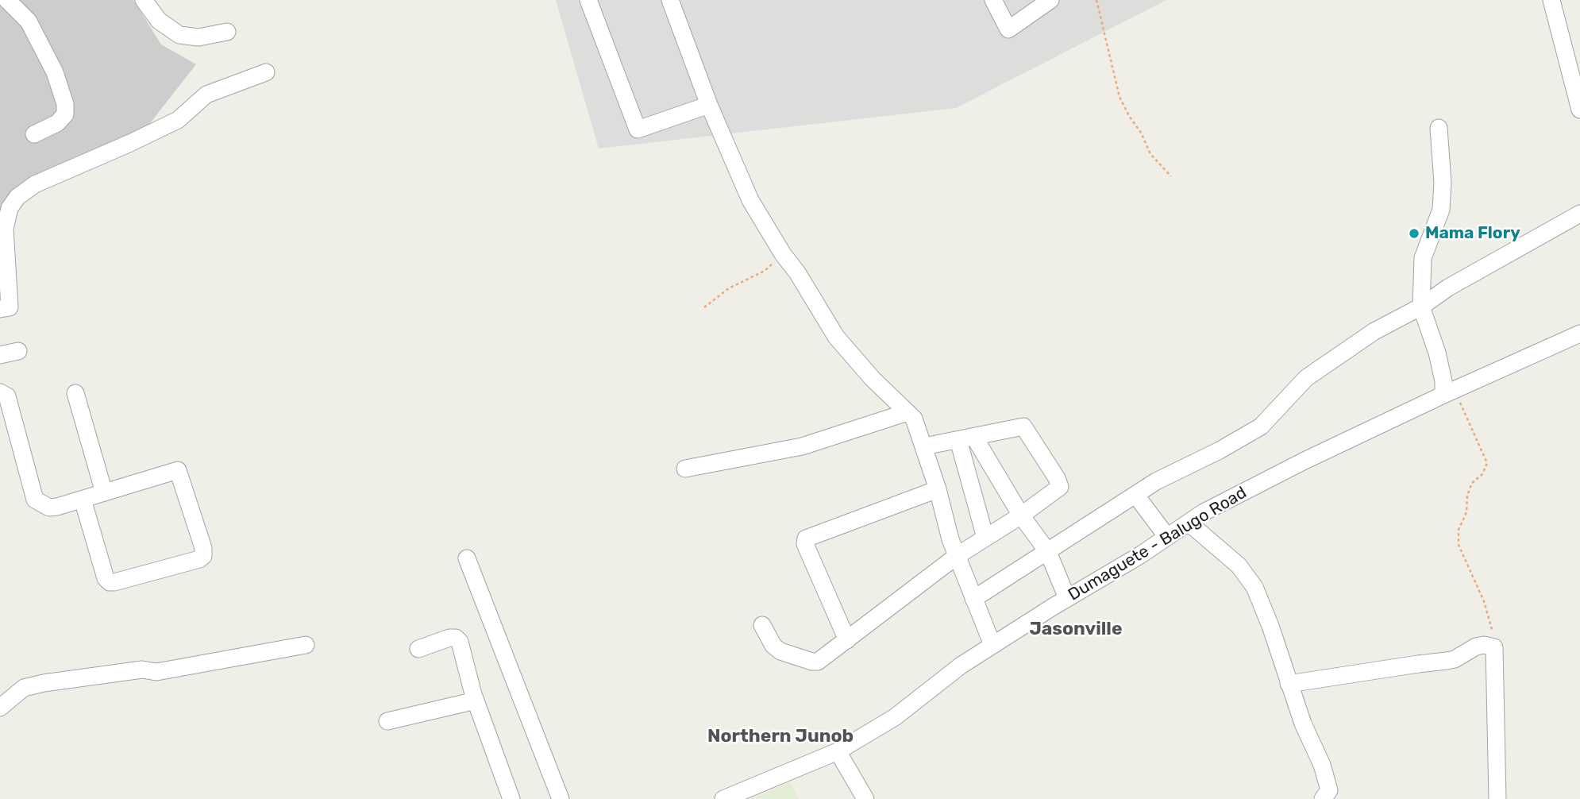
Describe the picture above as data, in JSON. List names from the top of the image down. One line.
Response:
{"streets":{"street":["Dumaguete - Balugo Road"]},"districts":["Jasonville","Northern Junob"],"places":["Mama Flory"]}
